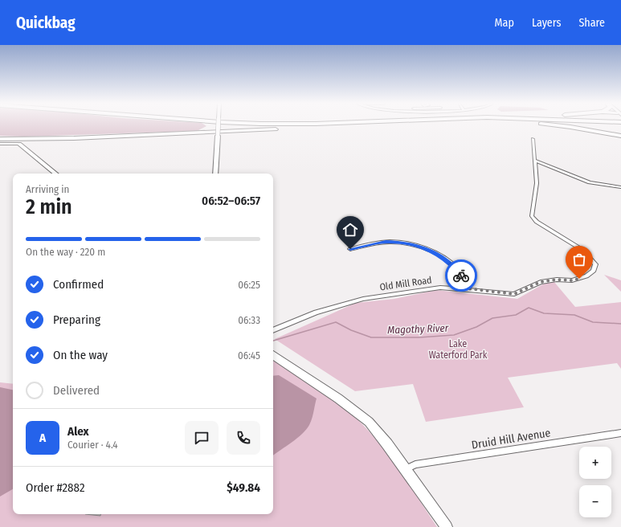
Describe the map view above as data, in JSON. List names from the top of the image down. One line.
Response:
{"streets":{"street":["Old Mill Road","Druid Hill Avenue"]},"water":["Magothy River"],"parks":["Lake Waterford Park"],"page":{"header":"Quickbag","nav":["Map","Layers","Share"],"heading":["2 min","Arriving in","06:52–06:57"],"panel":["Alex","Courier · 4.4","Order #2882","$49.84"],"bar":"On the way · 220 m","list":[["Confirmed","06:25"],["Preparing","06:33"],["On the way","06:45"],"Delivered"],"round":"A","map_buttons":["+","−"]}}
